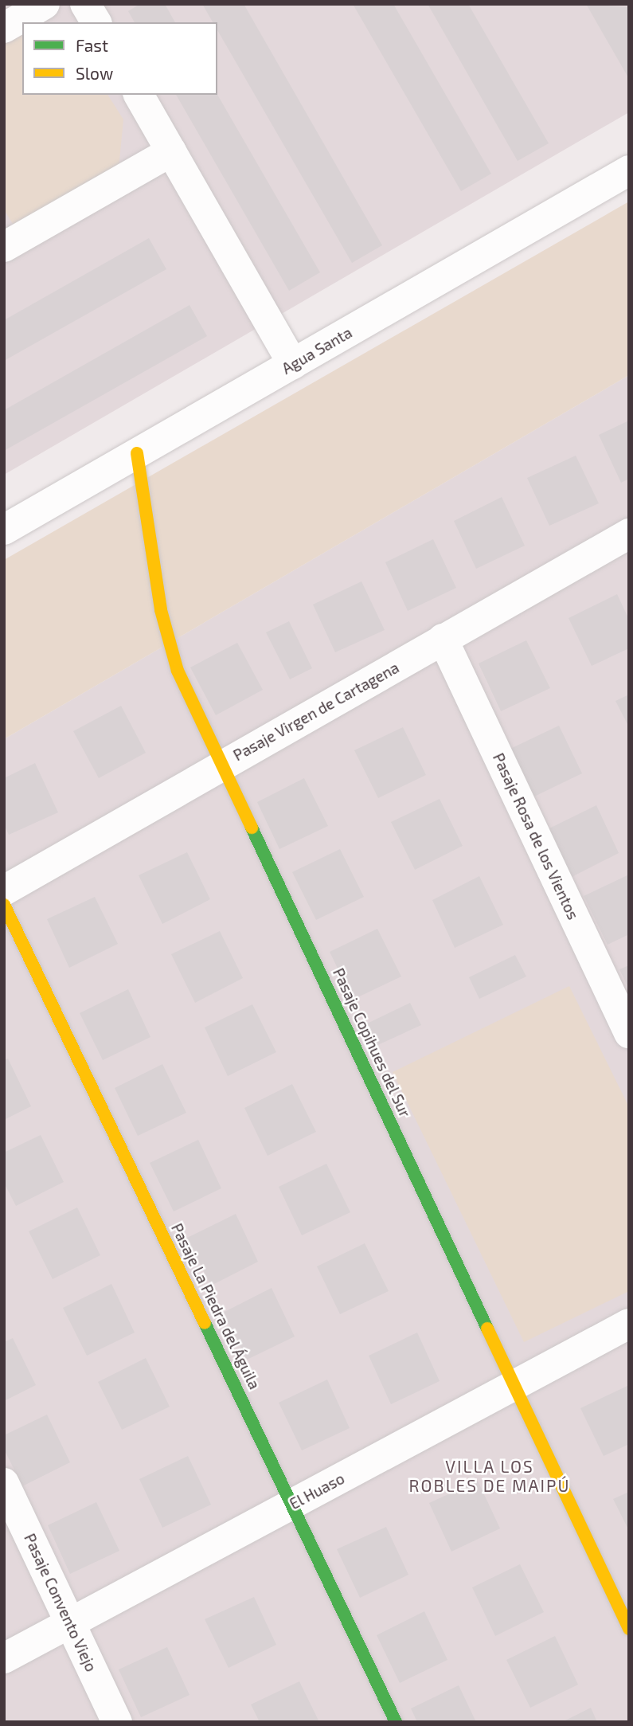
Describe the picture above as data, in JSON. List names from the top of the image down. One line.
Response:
{"streets":{"street":["Agua Santa","Pasaje Virgen de Cartagena","Pasaje Rosa de los Vientos","Pasaje Copihues del Sur","Pasaje La Piedra del Águila","El Huaso","Pasaje Convento Viejo"]},"crossings":[["Agua Santa","Pasaje Copihues del Sur"],["Pasaje Virgen de Cartagena","Pasaje Rosa de los Vientos"],["Pasaje Virgen de Cartagena","Pasaje Copihues del Sur"],["Pasaje Copihues del Sur","El Huaso"],["Pasaje La Piedra del Águila","El Huaso"],["El Huaso","Pasaje Convento Viejo"]],"districts":["VILLA LOS ROBLES DE MAIPÚ"],"legend":["Fast","Slow"]}
